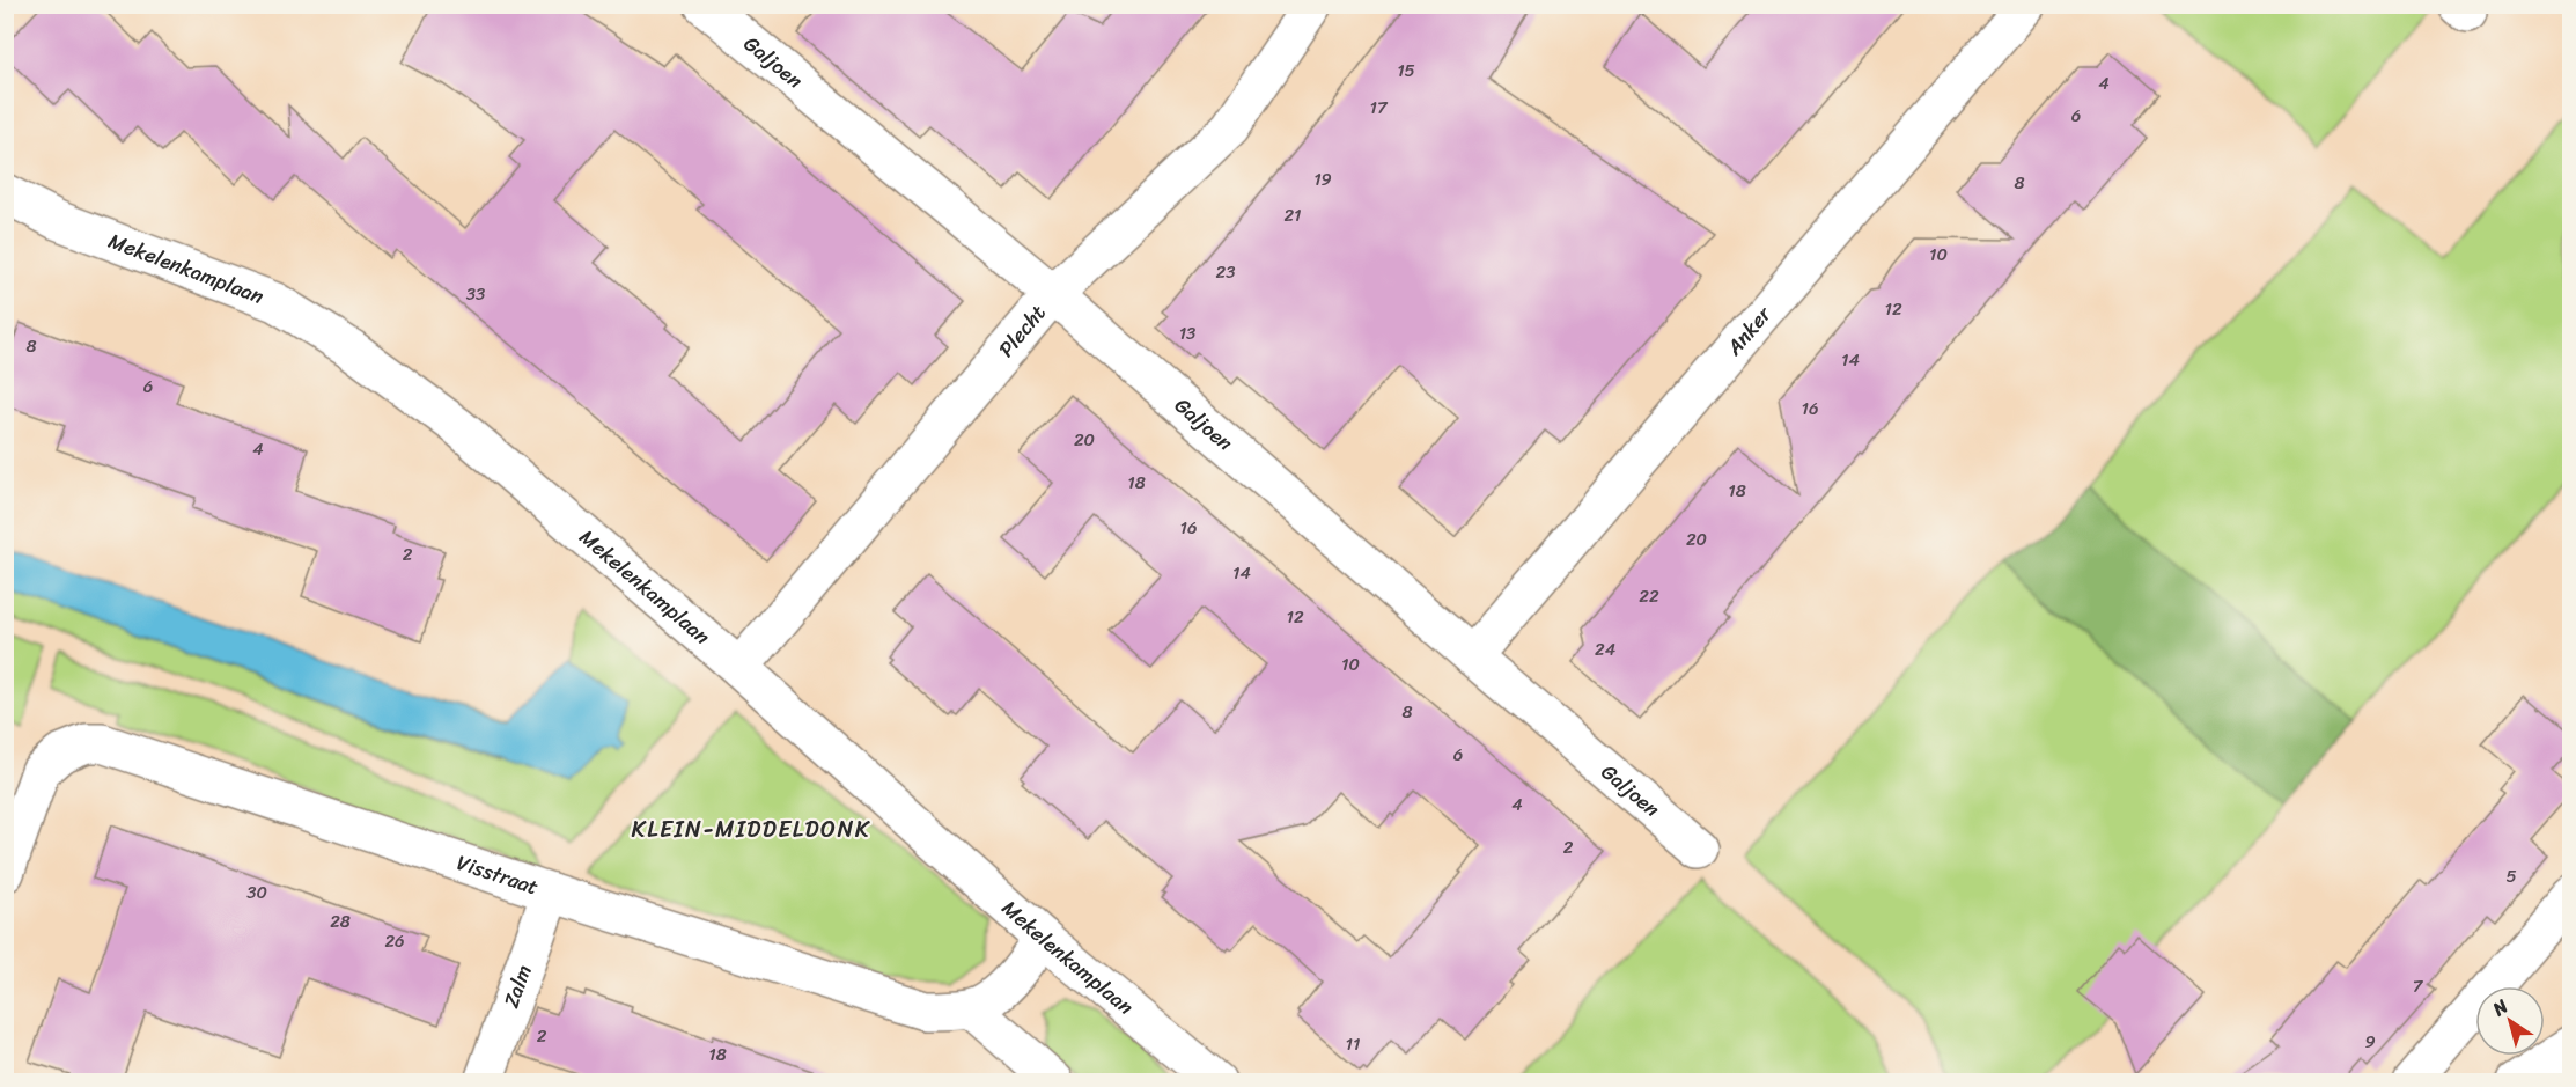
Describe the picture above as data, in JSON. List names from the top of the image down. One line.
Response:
{"streets":{"street":["Galjoen","Mekelenkamplaan","Anker","Plecht","Visstraat","Zalm"]},"crossings":[["Galjoen","Anker"],["Galjoen","Plecht"],["Mekelenkamplaan","Plecht"],["Visstraat","Zalm"]],"districts":["KLEIN-MIDDELDONK"],"house_numbers":["15","4","17","6","19","8","21","10","23","33","12","13","8","14","6","16","20","4","18","18","16","20","2","14","22","12","24","10","8","6","4","2","5","30","28","26","7","2","9","11","18"],"north":"top left"}
